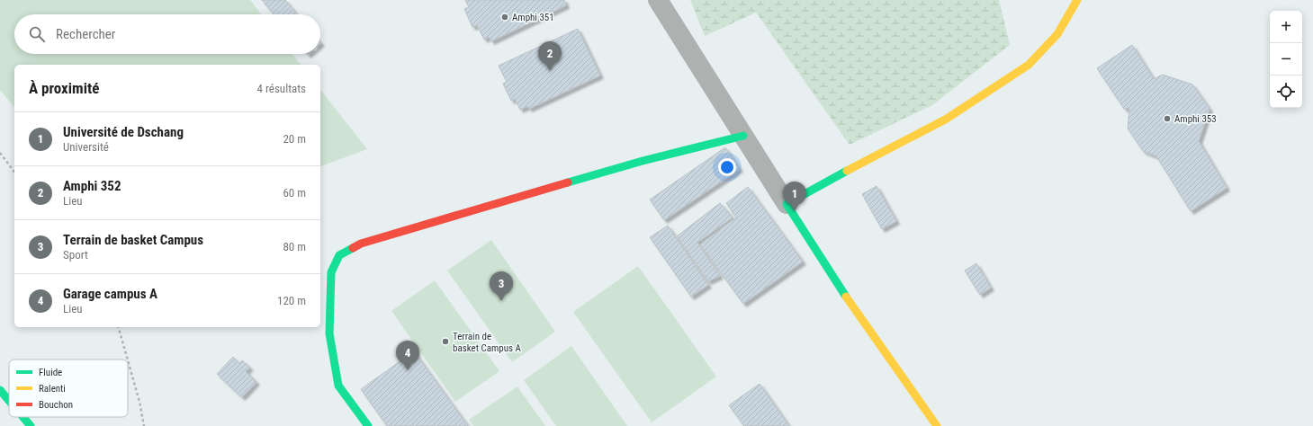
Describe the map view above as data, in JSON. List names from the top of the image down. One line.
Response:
{"places":["Amphi 351","Amphi 353","Terrain de basket Campus A"],"legend":["Fluide","Ralenti","Bouchon"],"page":{"map_buttons":["+","−"],"search":"Rechercher","pins":["2","1","3","4"],"heading":["À proximité","4 résultats"],"list":[{"mark":"1","name":"Université de Dschang","note":"Université","value":"20 m"},{"mark":"2","name":"Amphi 352","note":"Lieu","value":"60 m"},{"mark":"3","name":"Terrain de basket Campus","note":"Sport","value":"80 m"},{"mark":"4","name":"Garage campus A","note":"Lieu","value":"120 m"}]}}
